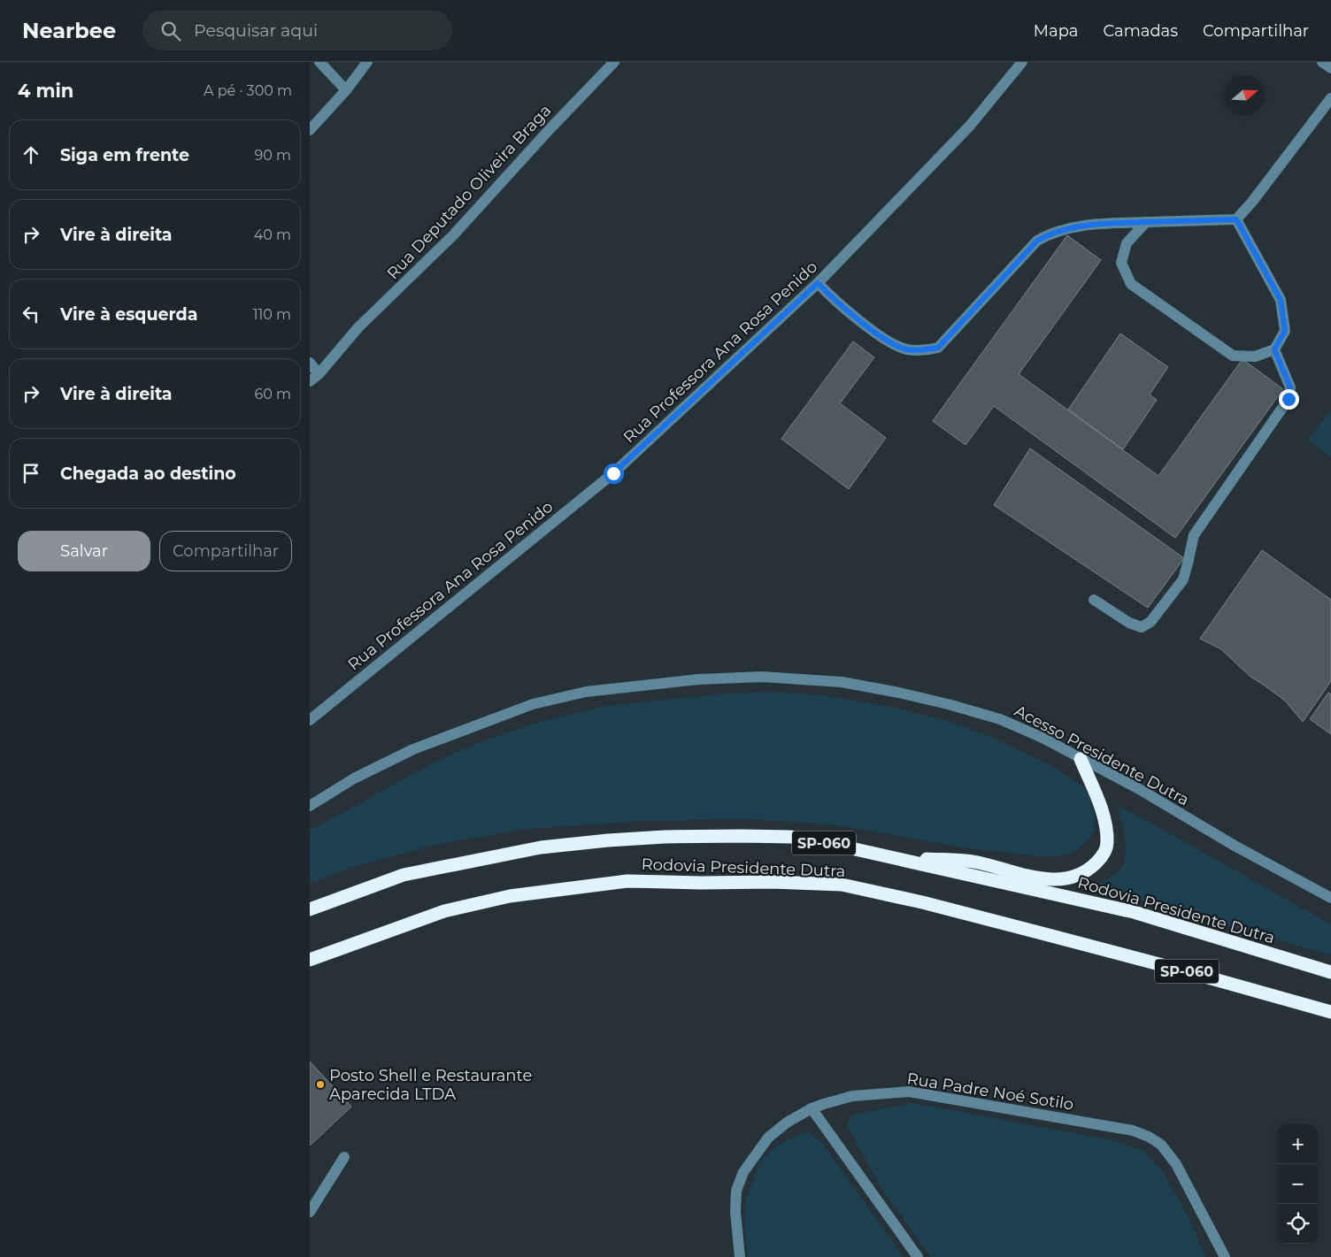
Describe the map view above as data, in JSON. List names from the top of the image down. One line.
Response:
{"streets":{"highway":["SP-060","Rodovia Presidente Dutra"],"street":["Rua Deputado Oliveira Braga","Rua Professora Ana Rosa Penido","Acesso Presidente Dutra","Rua Padre Noé Sotilo"]},"places":["Posto Shell e Restaurante Aparecida LTDA"],"north":"right","page":{"header":"Nearbee","search":"Pesquisar aqui","nav":["Mapa","Camadas","Compartilhar"],"heading":["4 min","A pé · 300 m"],"list":[["Siga em frente","90 m"],["Vire à direita","40 m"],["Vire à esquerda","110 m"],["Vire à direita","60 m"],"Chegada ao destino"],"buttons":["Salvar","Compartilhar"],"map_buttons":["+","−"]}}
